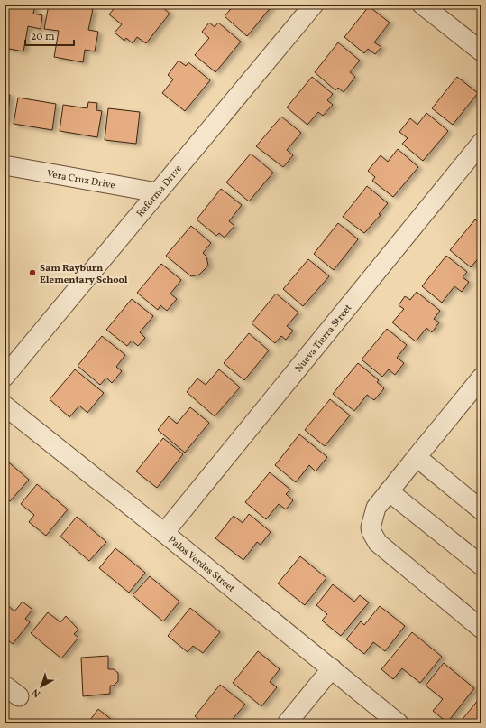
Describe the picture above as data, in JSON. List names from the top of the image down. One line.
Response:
{"streets":{"street":["Vera Cruz Drive","Reforma Drive","Nueva Tierra Street","Palos Verdes Street"]},"crossings":[["Vera Cruz Drive","Reforma Drive"],["Nueva Tierra Street","Palos Verdes Street"]],"places":["Sam Rayburn Elementary School"],"scale_bar":"20 m","north":"bottom left"}
